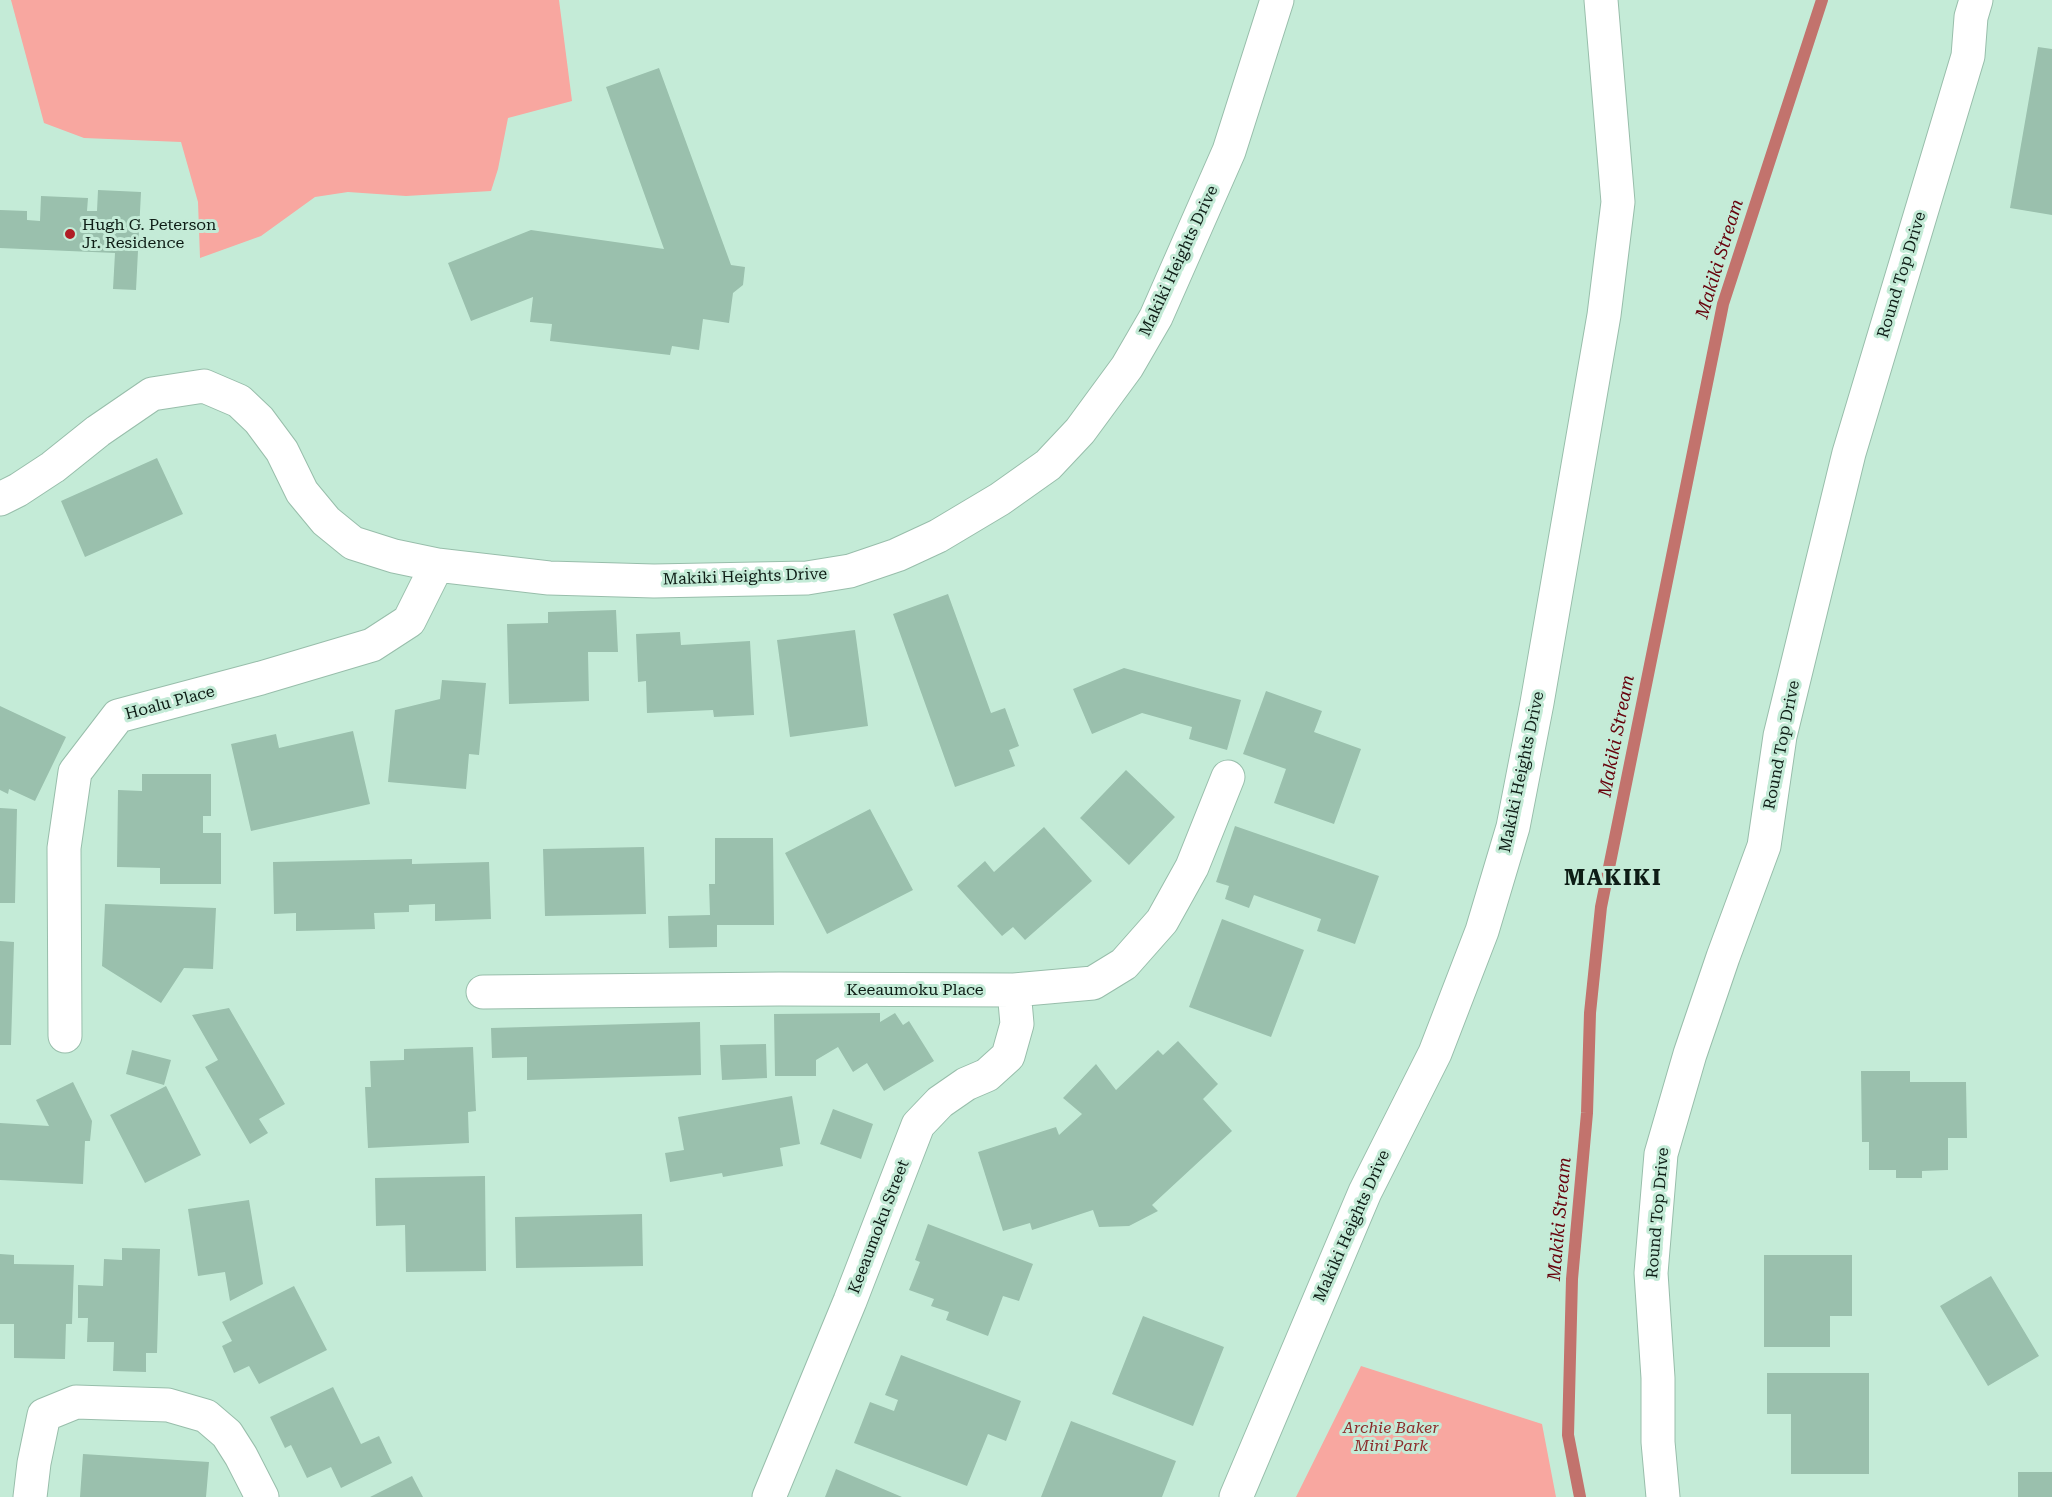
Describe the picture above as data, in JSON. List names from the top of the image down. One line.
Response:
{"streets":{"street":["Makiki Heights Drive","Round Top Drive","Hoalu Place","Keeaumoku Place","Keeaumoku Street"]},"crossings":[["Makiki Heights Drive","Hoalu Place"],["Keeaumoku Place","Keeaumoku Street"]],"districts":["MAKIKI"],"water":["Makiki Stream"],"parks":["Archie Baker Mini Park"],"places":["Hugh G. Peterson Jr. Residence"]}
